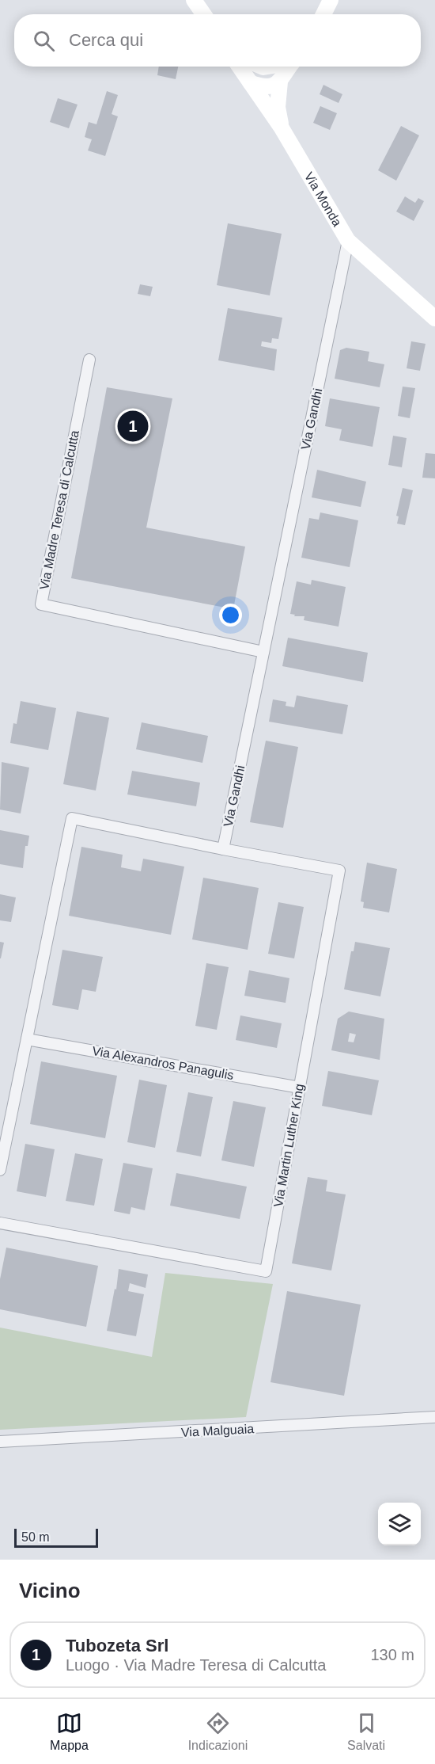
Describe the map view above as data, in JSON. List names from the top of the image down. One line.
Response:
{"streets":{"main road":["Via Monda"],"street":["Via Gandhi","Via Madre Teresa di Calcutta","Via Alexandros Panagulis","Via Martin Luther King","Via Malguaia"]},"crossings":[["Via Monda","Via Gandhi"],["Via Gandhi","Via Madre Teresa di Calcutta"],["Via Gandhi","Via Martin Luther King"],["Via Alexandros Panagulis","Via Martin Luther King"]],"scale_bar":"50 m","page":{"search":"Cerca qui","pins":"1","scale":"50 m","heading":"Vicino","list":[{"mark":"1","name":"Tubozeta Srl","note":"Luogo · Via Madre Teresa di Calcutta","value":"130 m"}],"nav":["Mappa","Indicazioni","Salvati"]}}
